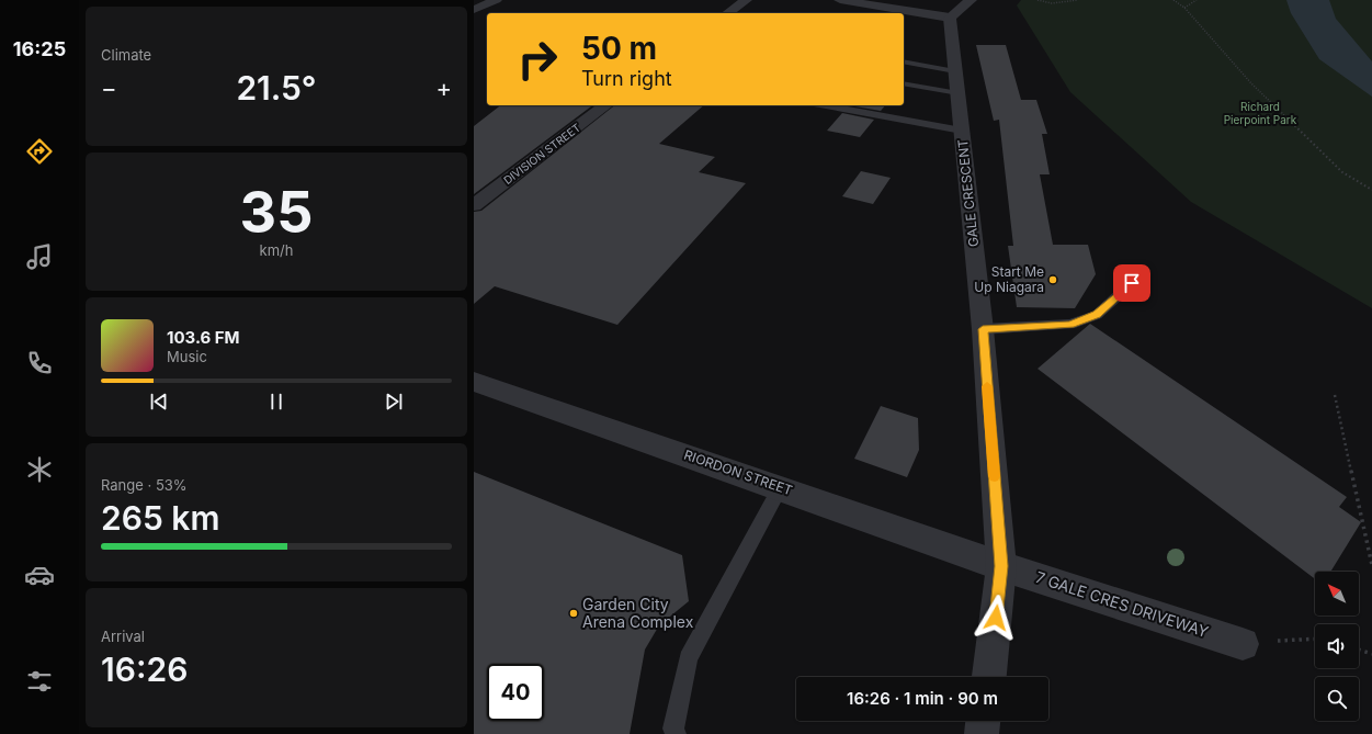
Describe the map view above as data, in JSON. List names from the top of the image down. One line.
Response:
{"streets":{"street":["DIVISION STREET","GALE CRESCENT","RIORDON STREET","7 GALE CRES DRIVEWAY"]},"crossings":[["GALE CRESCENT","RIORDON STREET"],["GALE CRESCENT","7 GALE CRES DRIVEWAY"],["RIORDON STREET","7 GALE CRES DRIVEWAY"]],"parks":["Richard Pierpoint Park"],"places":["Start Me Up Niagara","Garden City Arena Complex"],"north":"top left","page":{"tabs":"16:25","tile":["Climate",["35","km/h"],["Range · 53%","265 km"],["Arrival","16:26"]],"turn":["50 m","Turn right"],"heat":["−","21.5°","+"],"song":["103.6 FM","Music"],"limit":"40","trip":"16:26 · 1 min · 90 m"}}
